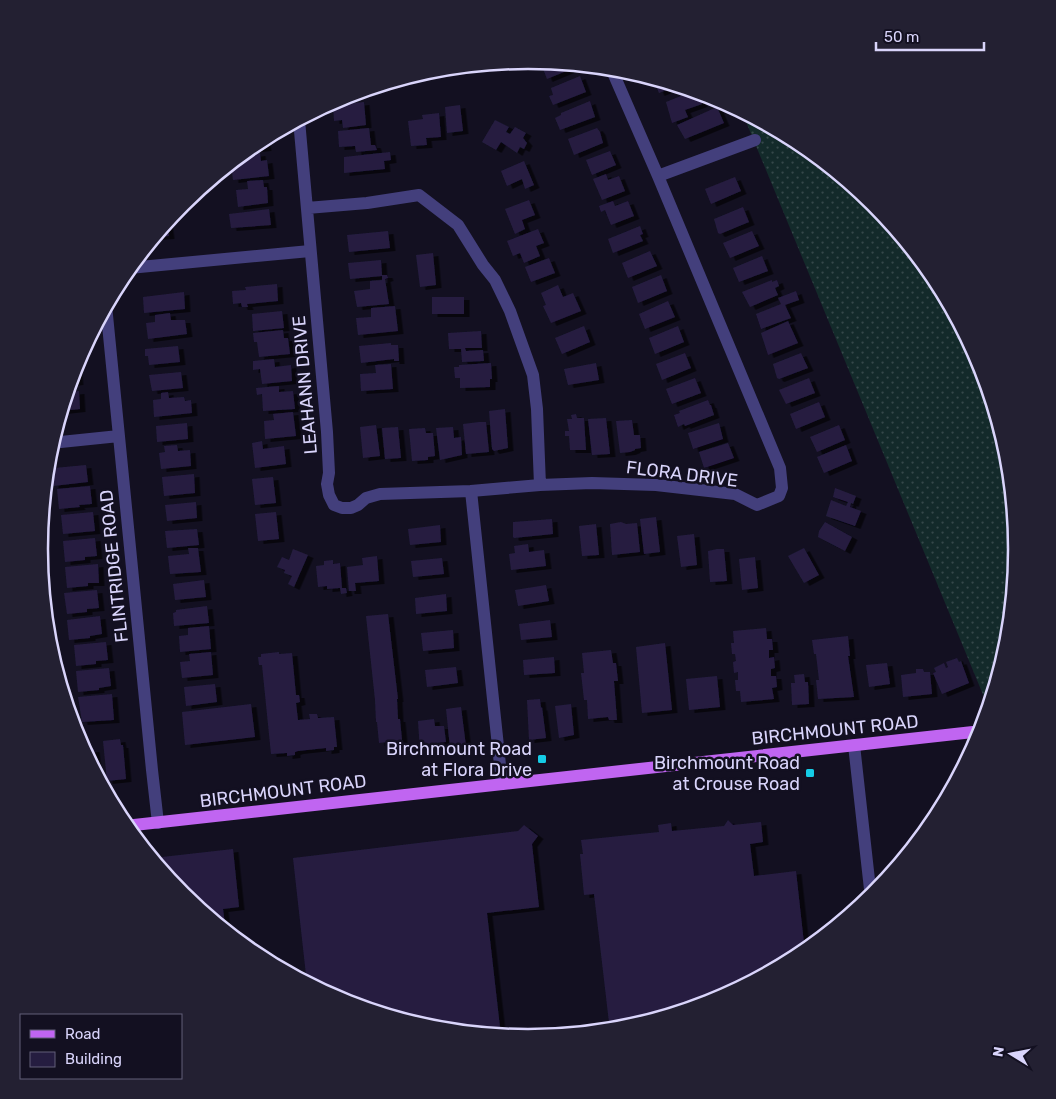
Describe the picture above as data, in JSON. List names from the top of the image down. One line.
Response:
{"streets":{"main road":["BIRCHMOUNT ROAD"],"street":["LEAHANN DRIVE","FLORA DRIVE","FLINTRIDGE ROAD"]},"crossings":[["LEAHANN DRIVE","FLORA DRIVE"],["FLINTRIDGE ROAD","BIRCHMOUNT ROAD"]],"places":{"transit":["Birchmount Road at Flora Drive","Birchmount Road at Crouse Road"]},"legend":["Road","Building"],"scale_bar":"50 m","north":"left"}
